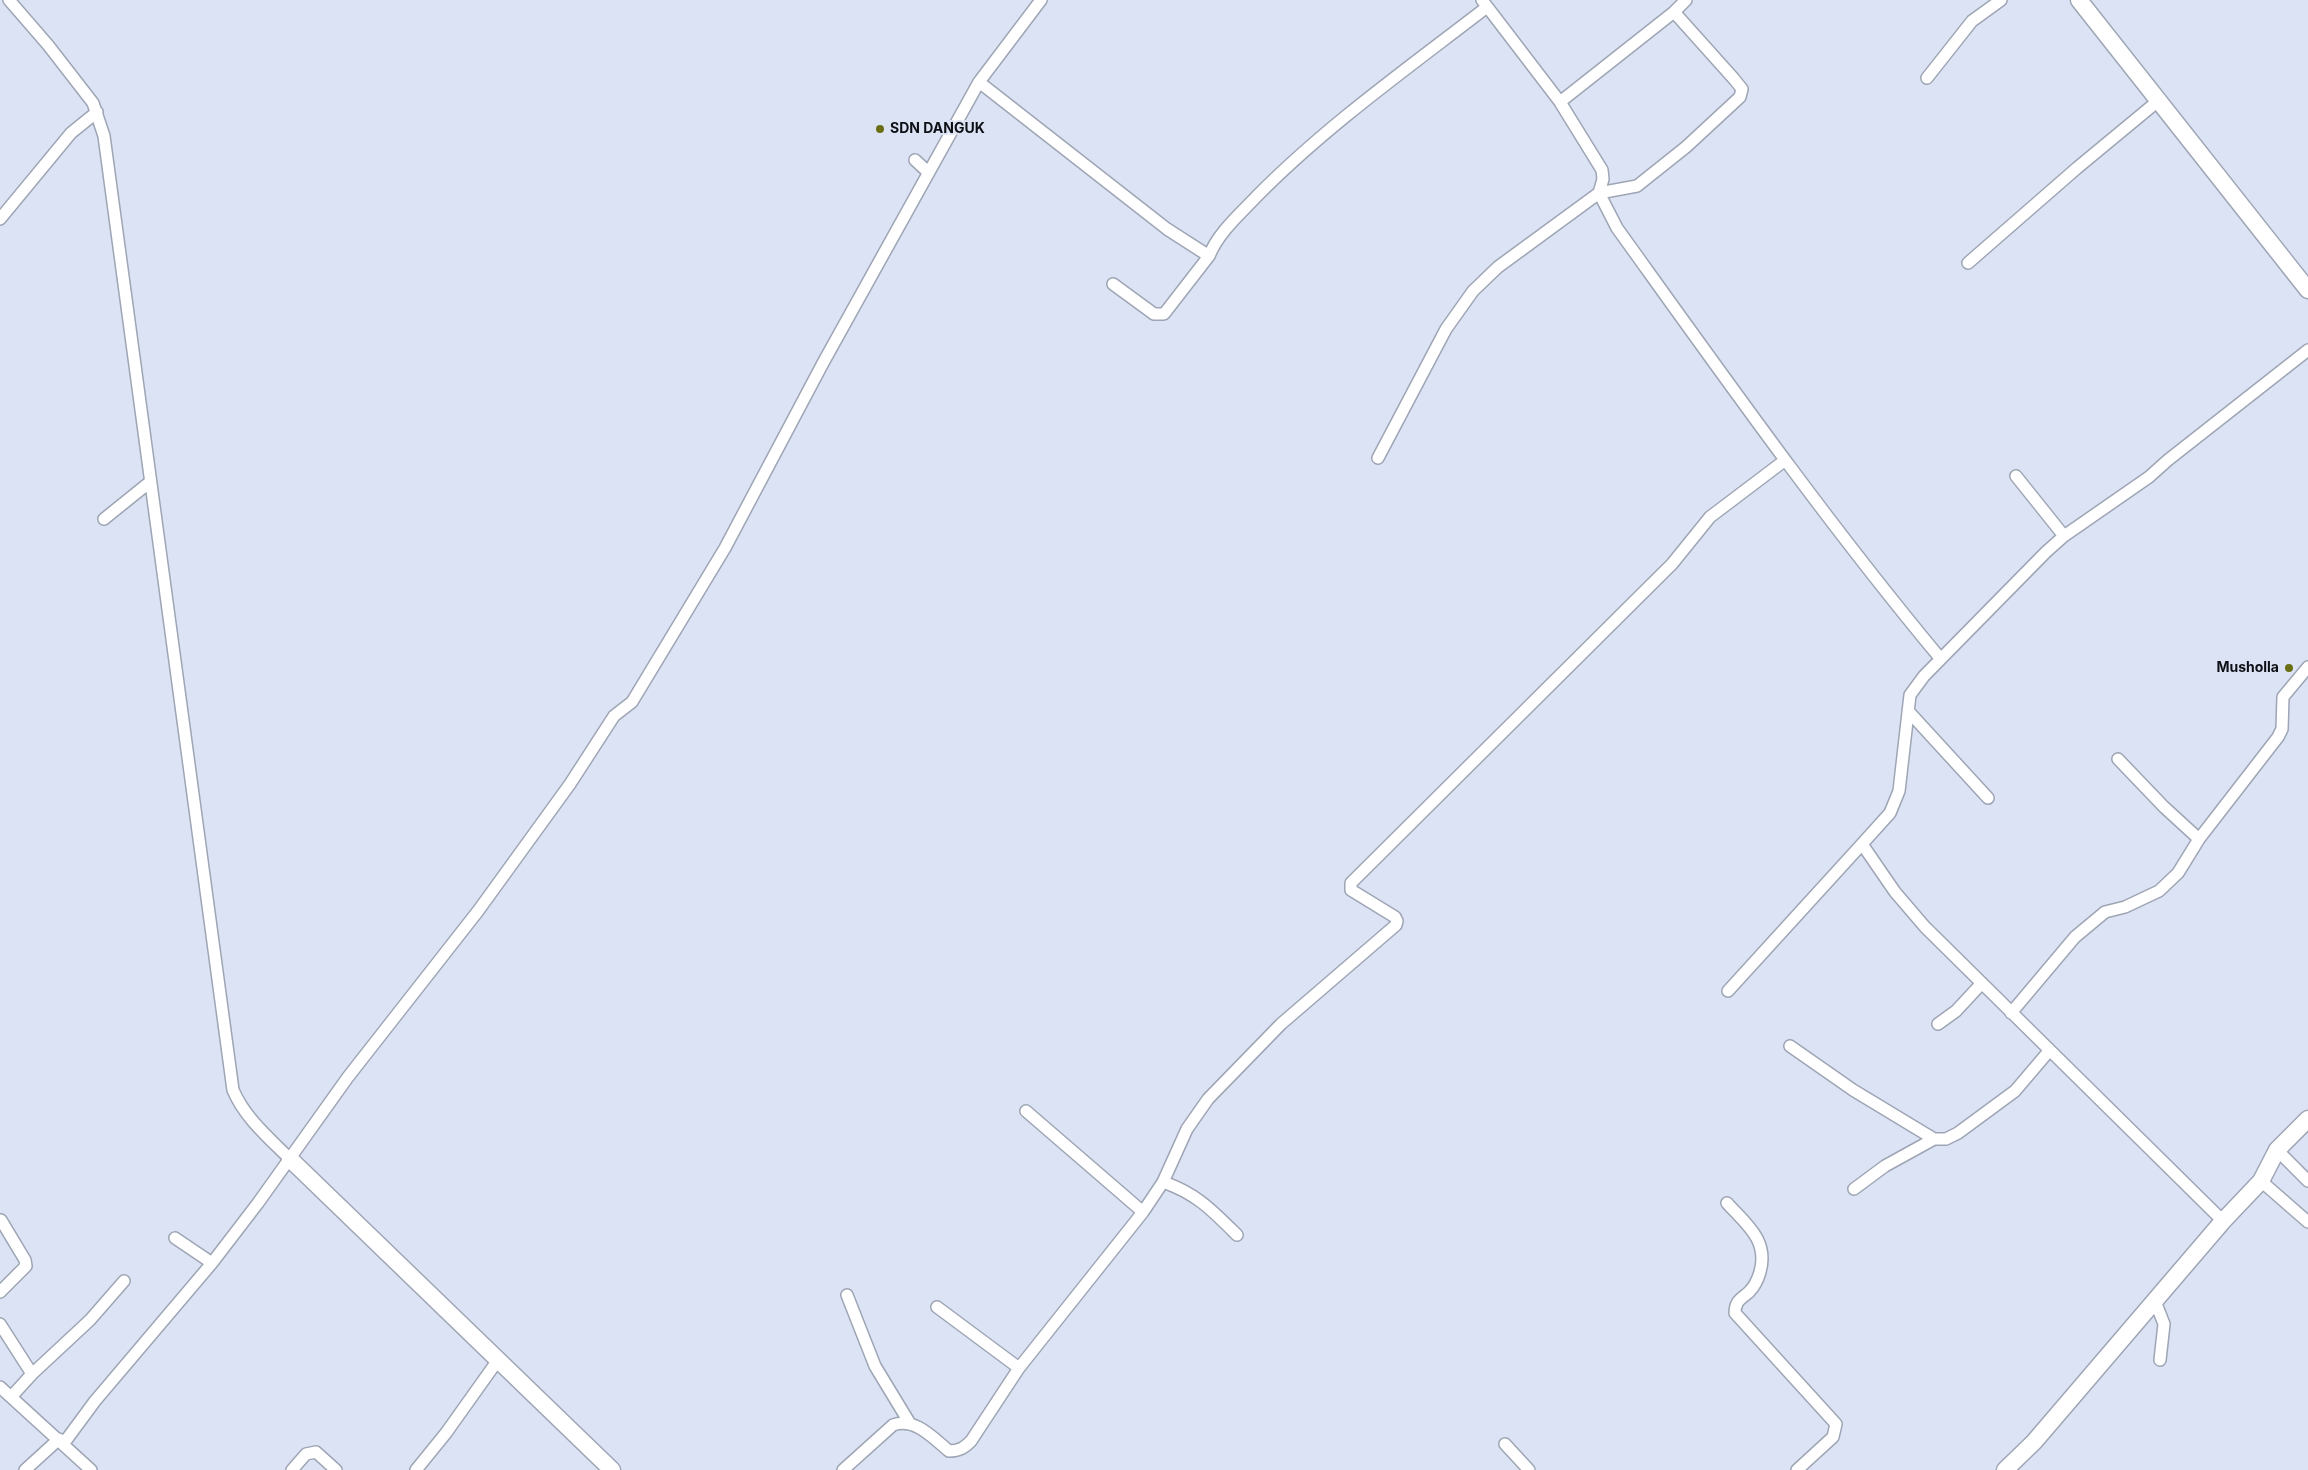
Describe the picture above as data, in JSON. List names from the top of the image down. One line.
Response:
{"places":["SDN DANGUK","Musholla"]}
